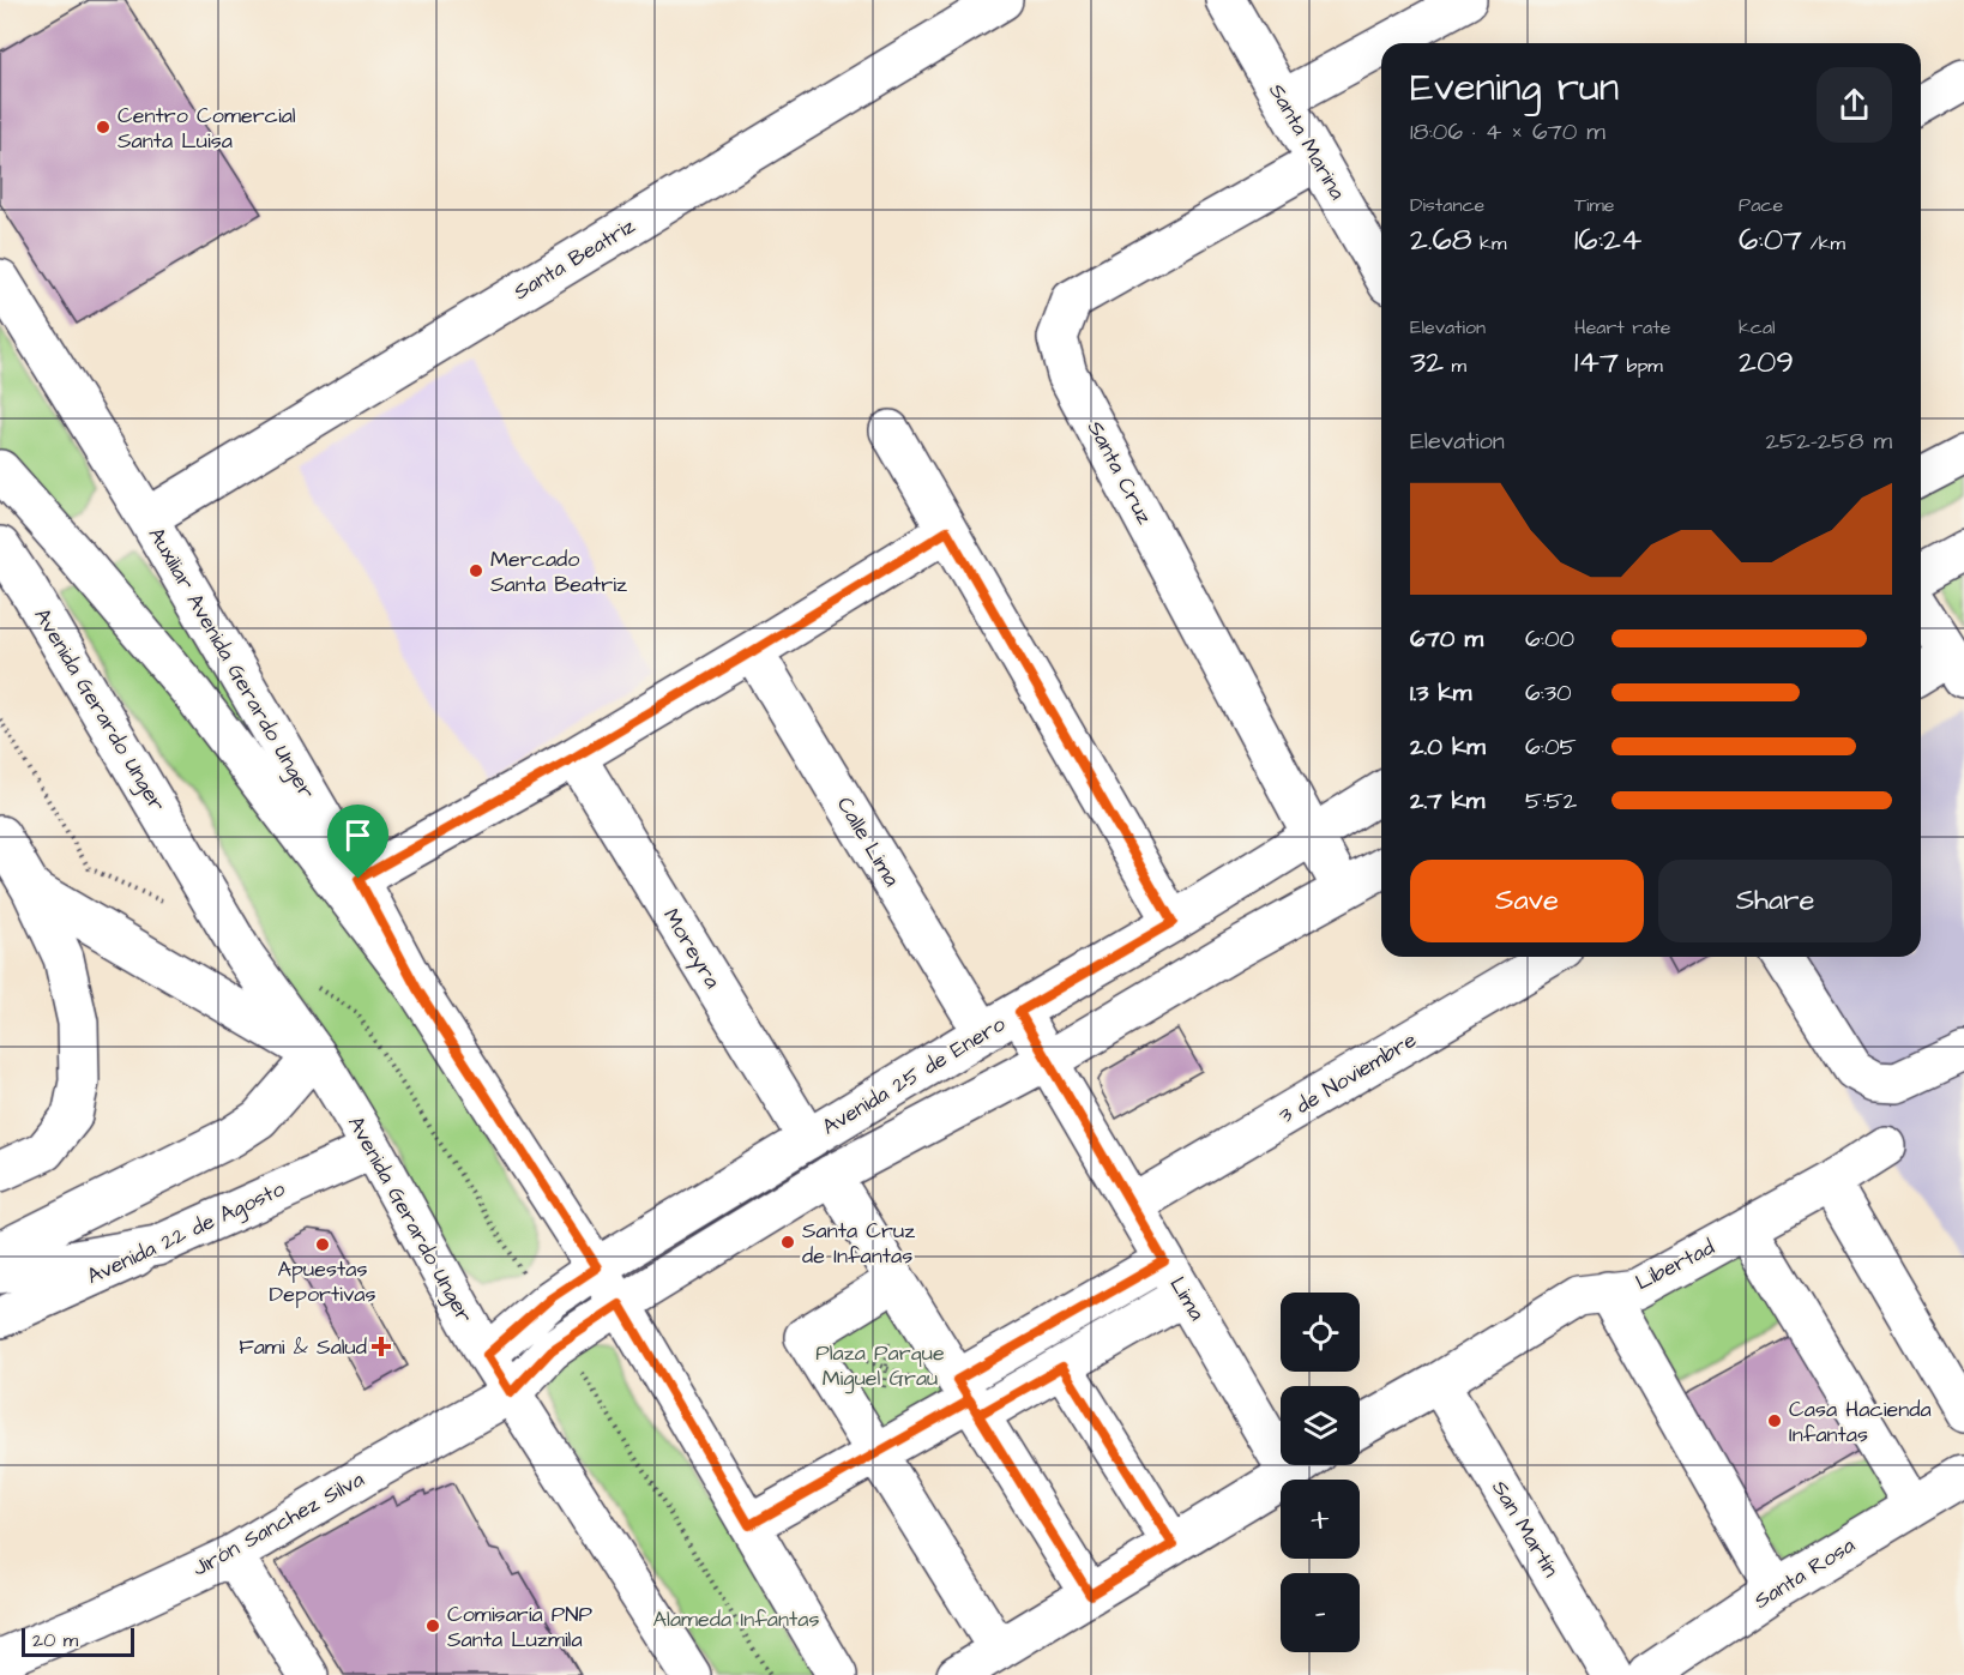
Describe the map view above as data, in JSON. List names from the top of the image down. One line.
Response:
{"streets":{"street":["Santa Marina","Santa Beatriz","Santa Cruz","Auxiliar Avenida Gerardo Unger","Avenida Gerardo Unger","Calle Lima","Moreyra","Avenida 25 de Enero","3 de Noviembre","Avenida 22 de Agosto","Libertad","Lima","Jirón Sanchez Silva","San Martín","Santa Rosa"]},"crossings":[["Santa Marina","Santa Cruz"],["Santa Beatriz","Auxiliar Avenida Gerardo Unger"],["Santa Cruz","Avenida 25 de Enero"],["Auxiliar Avenida Gerardo Unger","Avenida 25 de Enero"],["Avenida Gerardo Unger","Avenida 25 de Enero"],["Avenida Gerardo Unger","Avenida 22 de Agosto"],["Avenida Gerardo Unger","Jirón Sanchez Silva"],["Calle Lima","Avenida 25 de Enero"],["Moreyra","Avenida 25 de Enero"],["Avenida 25 de Enero","Lima"],["Avenida 25 de Enero","Jirón Sanchez Silva"],["3 de Noviembre","Lima"],["Libertad","San Martín"]],"parks":["Plaza Parque Miguel Grau","Alameda Infantas"],"places":{"other":["Centro Comercial Santa Luisa","Mercado Santa Beatriz","Santa Cruz de Infantas","Apuestas Deportivas","Casa Hacienda Infantas","Comisaría PNP Santa Luzmila"],"health":["Fami & Salud"]},"scale_bar":"20 m","page":{"heading":["Evening run","18:06 · 4 × 670 m"],"stats":[["Distance","2.68 km"],["Time","16:24"],["Pace","6:07 /km"],["Elevation","32 m"],["Heart rate","147 bpm"],["kcal","209"]],"chart":["Elevation","252–258 m"],"list":[{"name":"670 m","note":"6:00"},{"name":"1.3 km","note":"6:30"},{"name":"2.0 km","note":"6:05"},{"name":"2.7 km","note":"5:52"}],"buttons":["Save","Share"],"map_buttons":["+","−"],"scale":"20 m"}}
